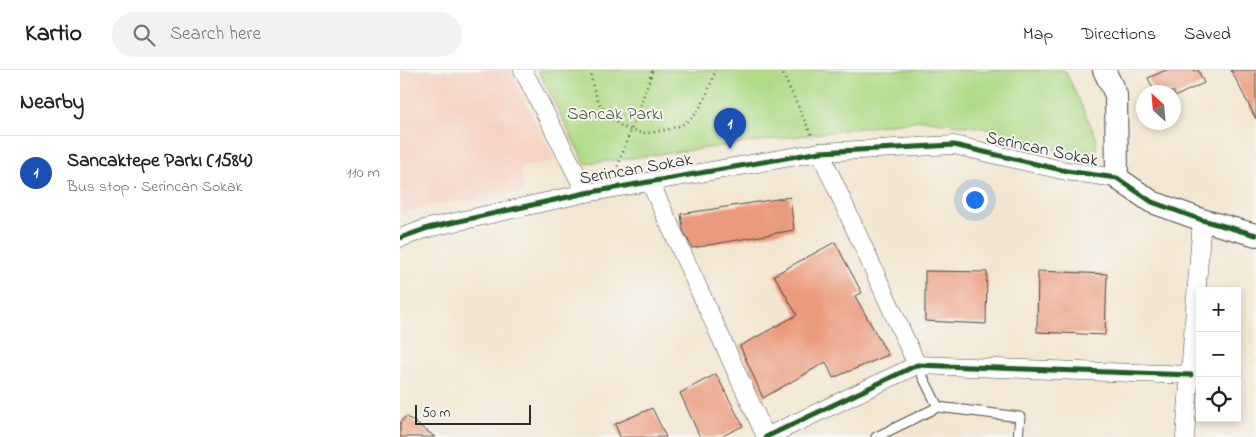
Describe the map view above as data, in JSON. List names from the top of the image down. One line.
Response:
{"streets":{"street":["Serincan Sokak"]},"parks":["Sancak Parkı"],"scale_bar":"50 m","north":"top left","page":{"header":"Kartio","search":"Search here","nav":["Map","Directions","Saved"],"heading":"Nearby","pins":"1","list":[{"mark":"1","name":"Sancaktepe Parkı (1584)","note":"Bus stop · Serincan Sokak","value":"110 m"}],"map_buttons":["+","−"],"scale":"50 m"}}
